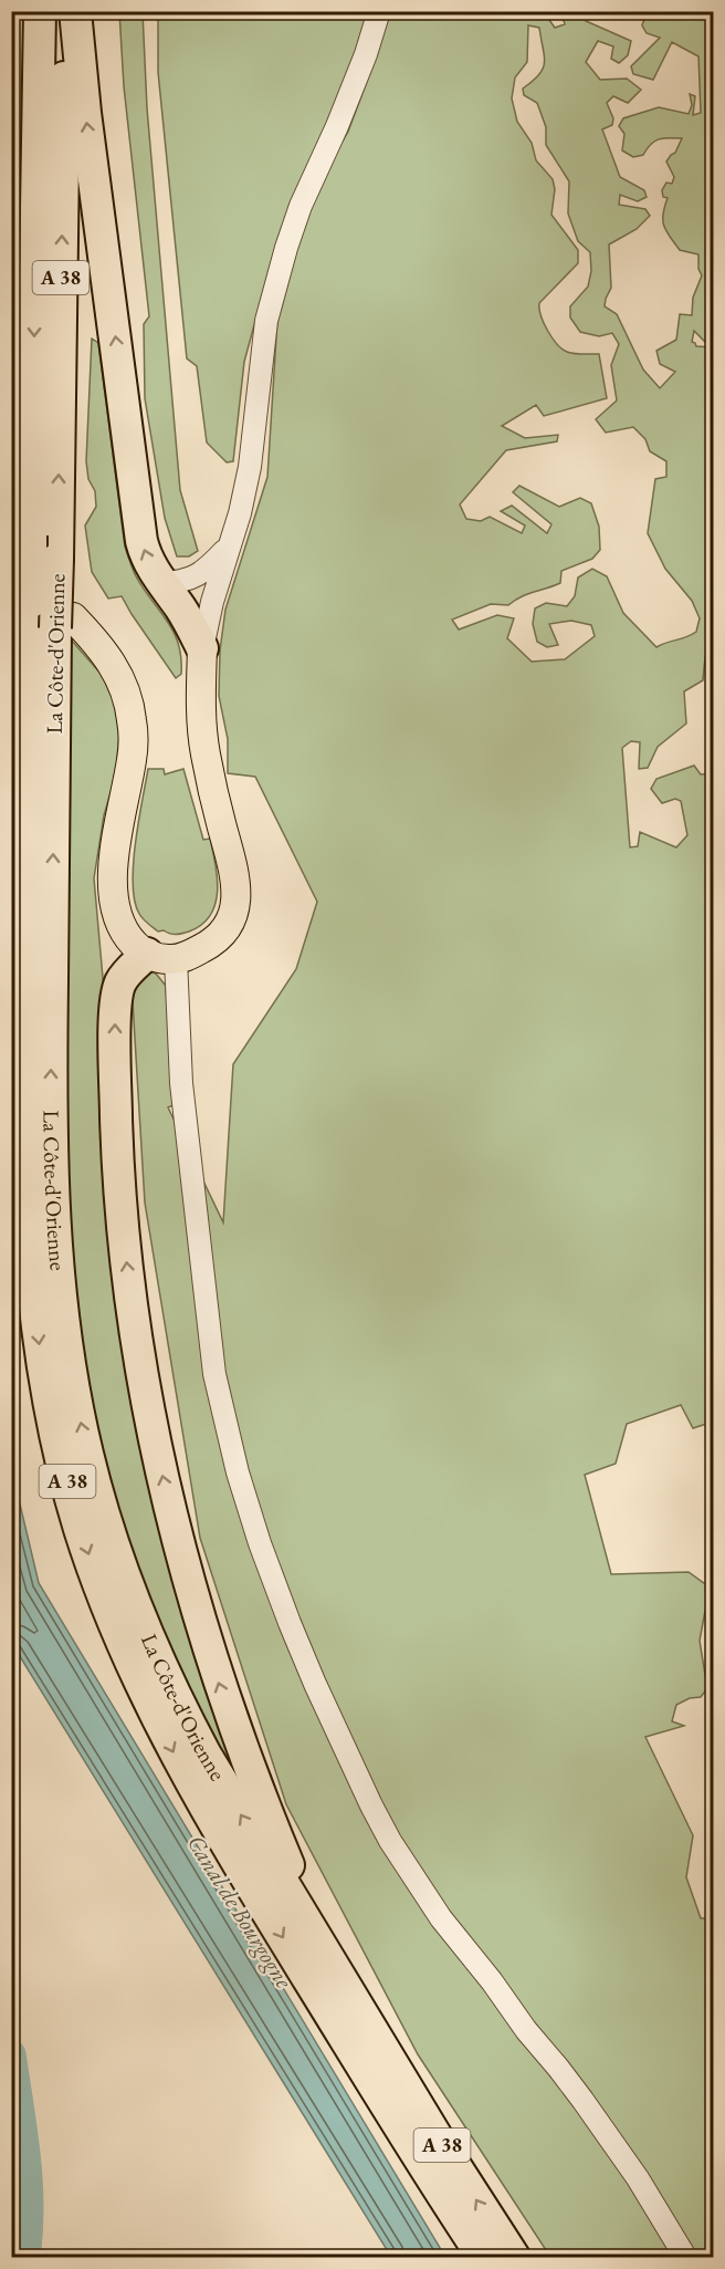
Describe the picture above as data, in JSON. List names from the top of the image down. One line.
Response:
{"streets":{"highway":["A 38","La Côte-d'Orienne"]},"water":["Canal de Bourgogne"]}
